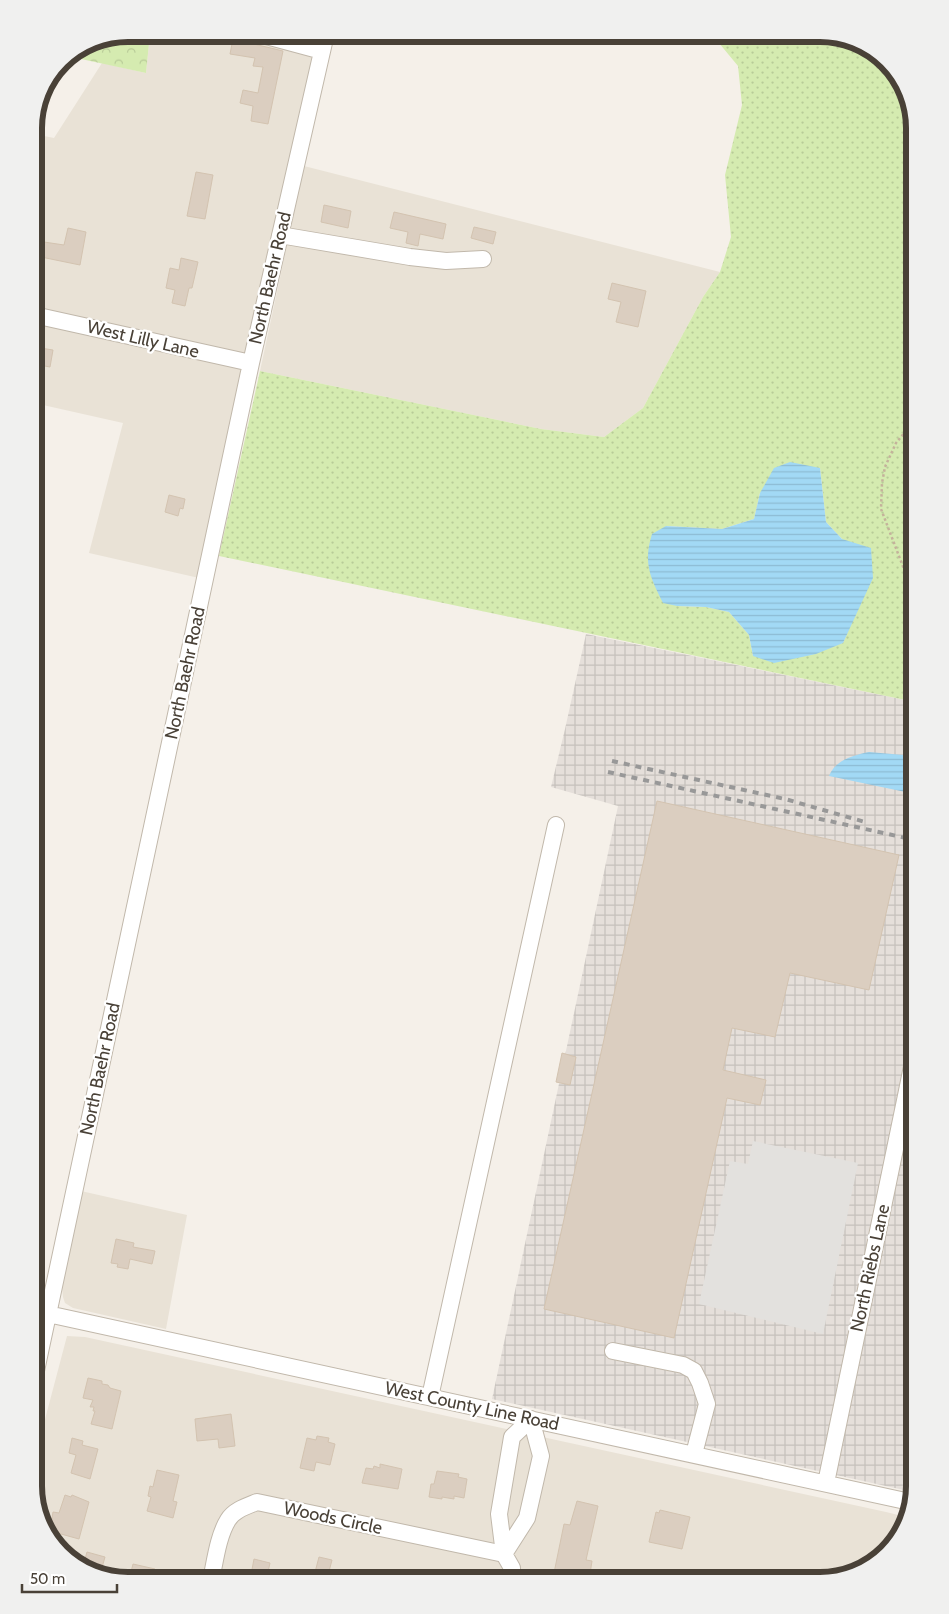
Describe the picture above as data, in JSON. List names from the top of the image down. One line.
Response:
{"streets":{"street":["North Baehr Road","West Lilly Lane","North Riebs Lane","West County Line Road","Woods Circle"]},"crossings":[["North Baehr Road","West Lilly Lane"],["North Riebs Lane","West County Line Road"]],"scale_bar":"50 m"}
